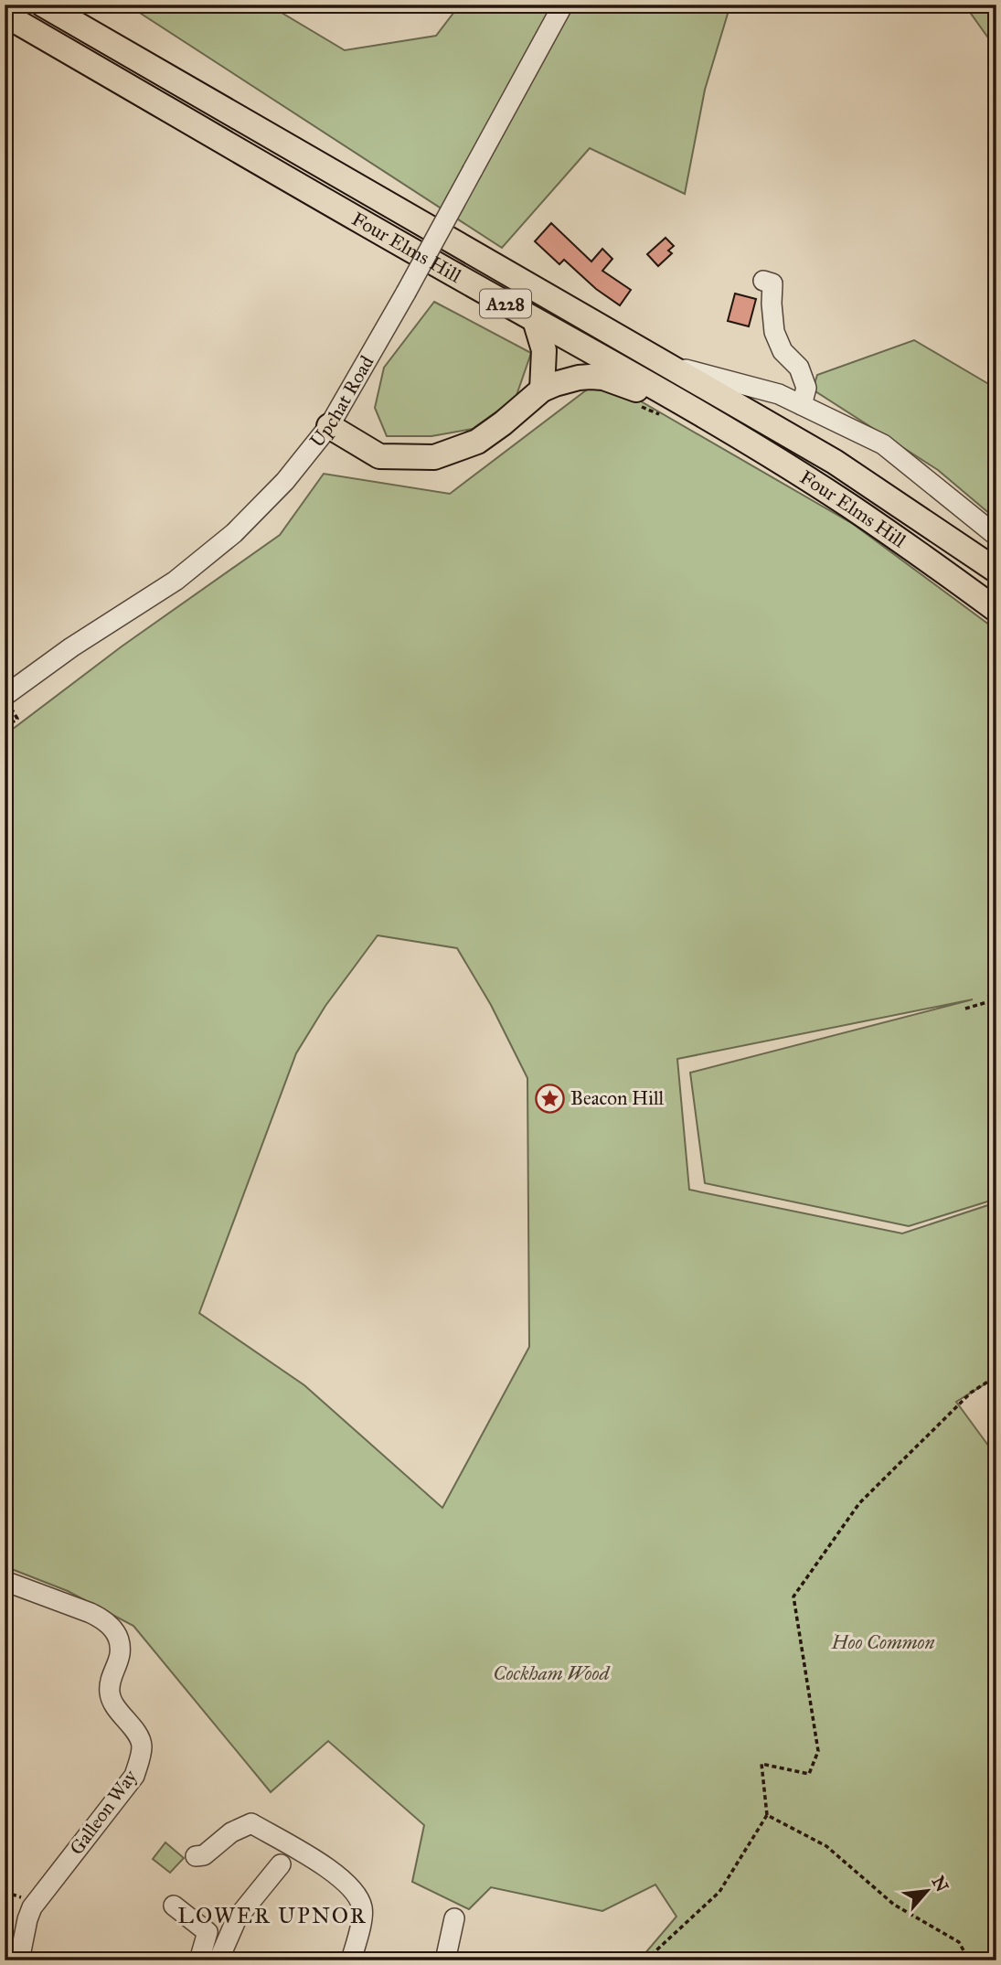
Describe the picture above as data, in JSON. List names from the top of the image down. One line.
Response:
{"streets":{"main road":["Four Elms Hill","A228"],"street":["Upchat Road","Galleon Way"]},"districts":["LOWER UPNOR"],"parks":["Hoo Common","Cockham Wood"],"places":{"place":["Beacon Hill"]},"north":"top right"}
